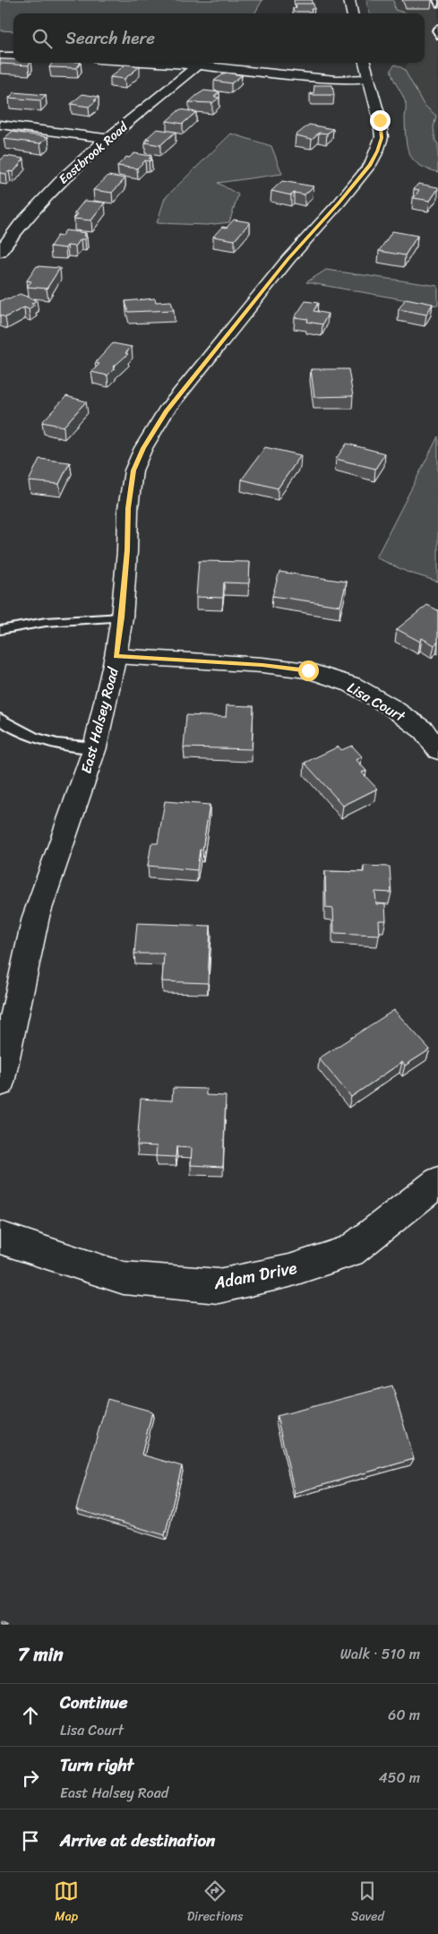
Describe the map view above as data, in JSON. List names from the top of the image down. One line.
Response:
{"streets":{"street":["Eastbrook Road","Lisa Court","East Halsey Road","Adam Drive"]},"crossings":[["Lisa Court","East Halsey Road"]],"page":{"search":"Search here","heading":["7 min","Walk · 510 m"],"list":[["Continue","Lisa Court","60 m"],["Turn right","East Halsey Road","450 m"],"Arrive at destination"],"nav":["Map","Directions","Saved"]}}
